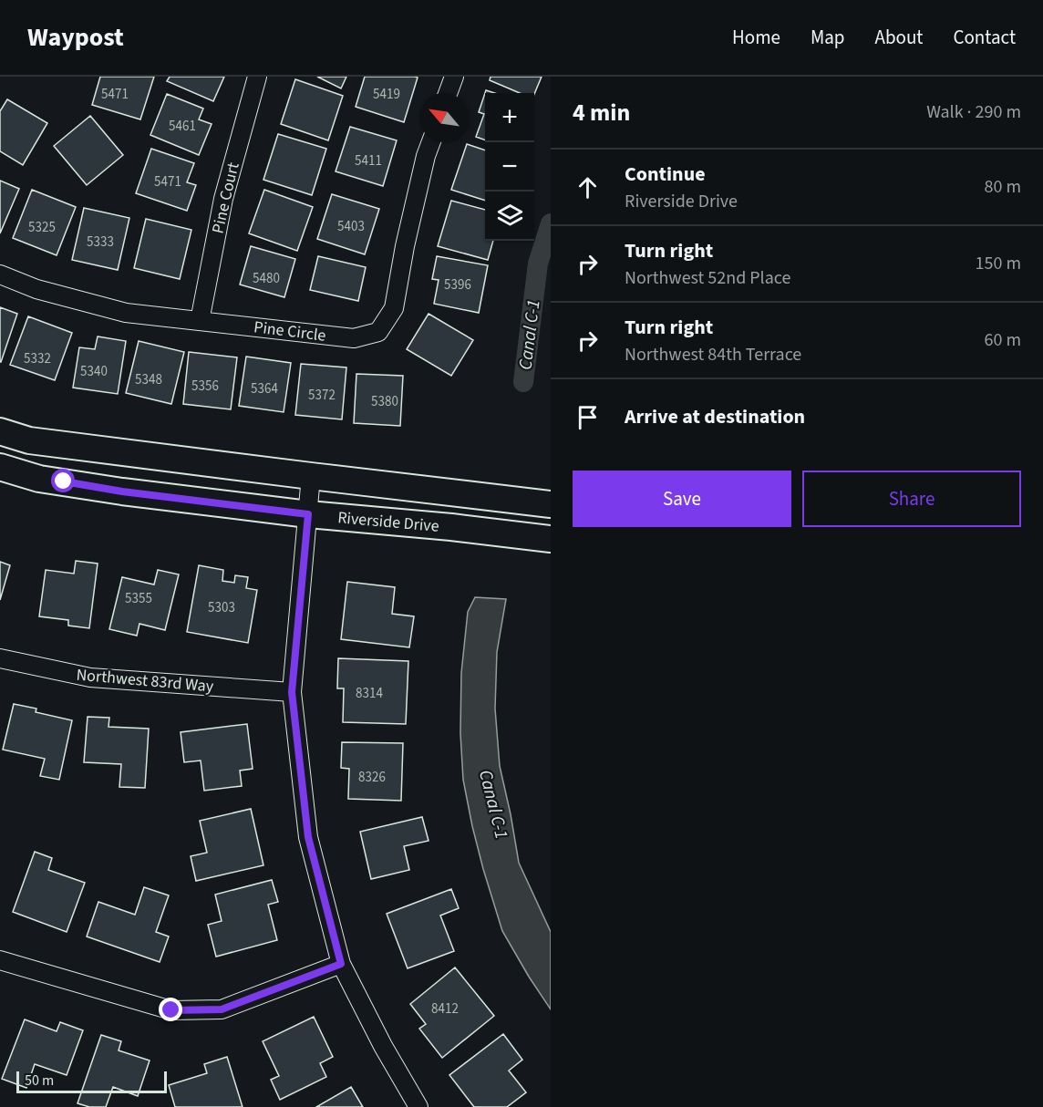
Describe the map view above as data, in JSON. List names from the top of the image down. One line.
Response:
{"streets":{"street":["Pine Court","Pine Circle","Riverside Drive","Northwest 83rd Way"]},"crossings":[["Pine Court","Pine Circle"]],"water":["Canal C-1"],"house_numbers":["5471","5419","5461","5411","5471","5403","5325","5333","5480","5396","5332","5340","5348","5356","5364","5372","5380","5355","5303","8314","8326","8412"],"scale_bar":"50 m","north":"top left","page":{"header":"Waypost","nav":["Home","Map","About","Contact"],"heading":["4 min","Walk · 290 m"],"map_buttons":["+","−"],"list":[["Continue","Riverside Drive","80 m"],["Turn right","Northwest 52nd Place","150 m"],["Turn right","Northwest 84th Terrace","60 m"],"Arrive at destination"],"buttons":["Save","Share"],"scale":"50 m"}}
